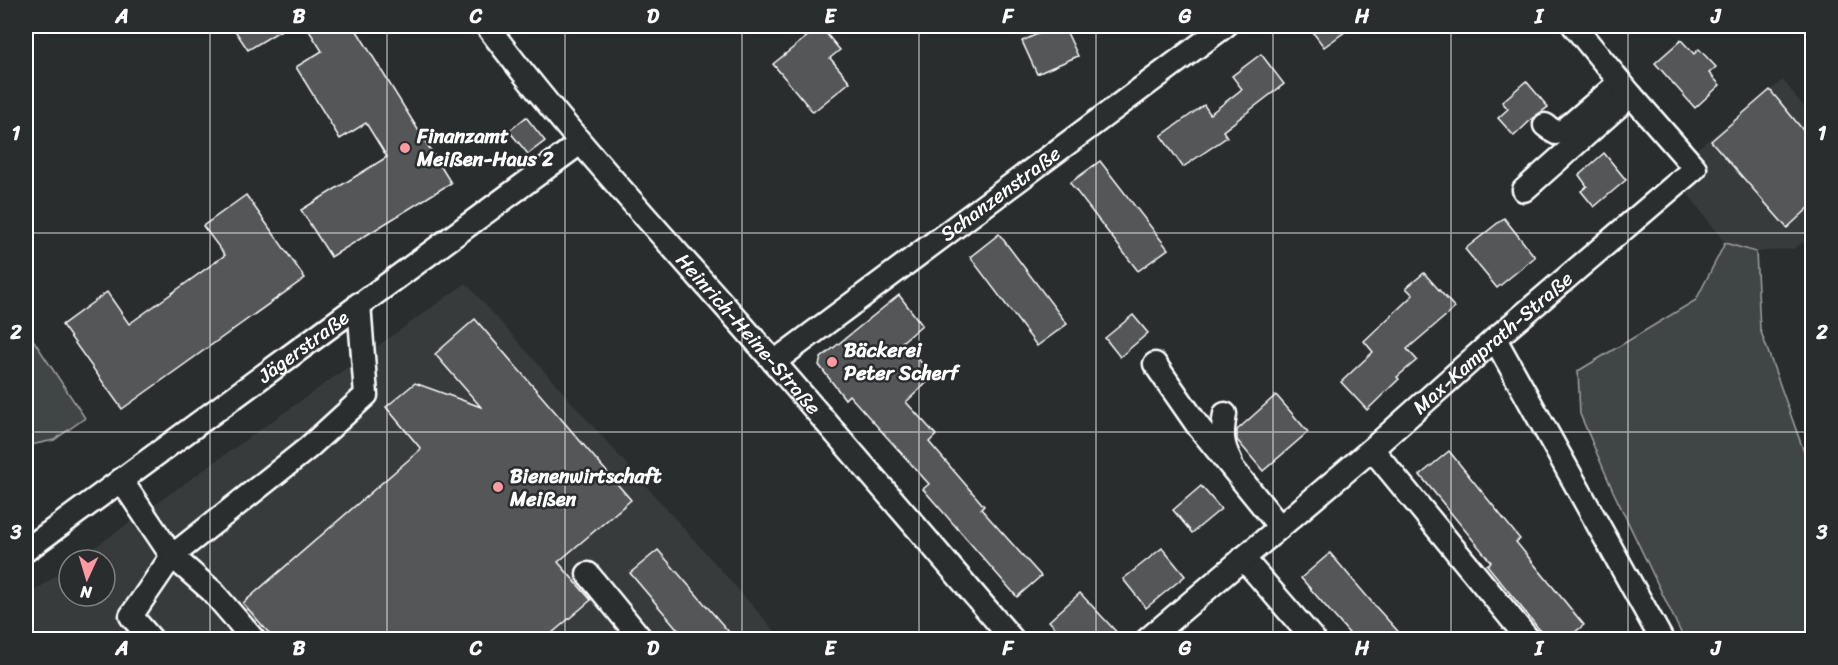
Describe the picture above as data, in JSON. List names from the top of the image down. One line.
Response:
{"streets":{"street":["Schanzenstraße","Heinrich-Heine-Straße","Max-Kamprath-Straße","Jägerstraße"]},"crossings":[["Schanzenstraße","Heinrich-Heine-Straße"],["Heinrich-Heine-Straße","Jägerstraße"]],"places":["Finanzamt Meißen-Haus 2","Bäckerei Peter Scherf","Bienenwirtschaft Meißen"],"north":"bottom","grid":{"columns":["A","B","C","D","E","F","G","H","I","J"],"rows":["1","2","3"]}}
